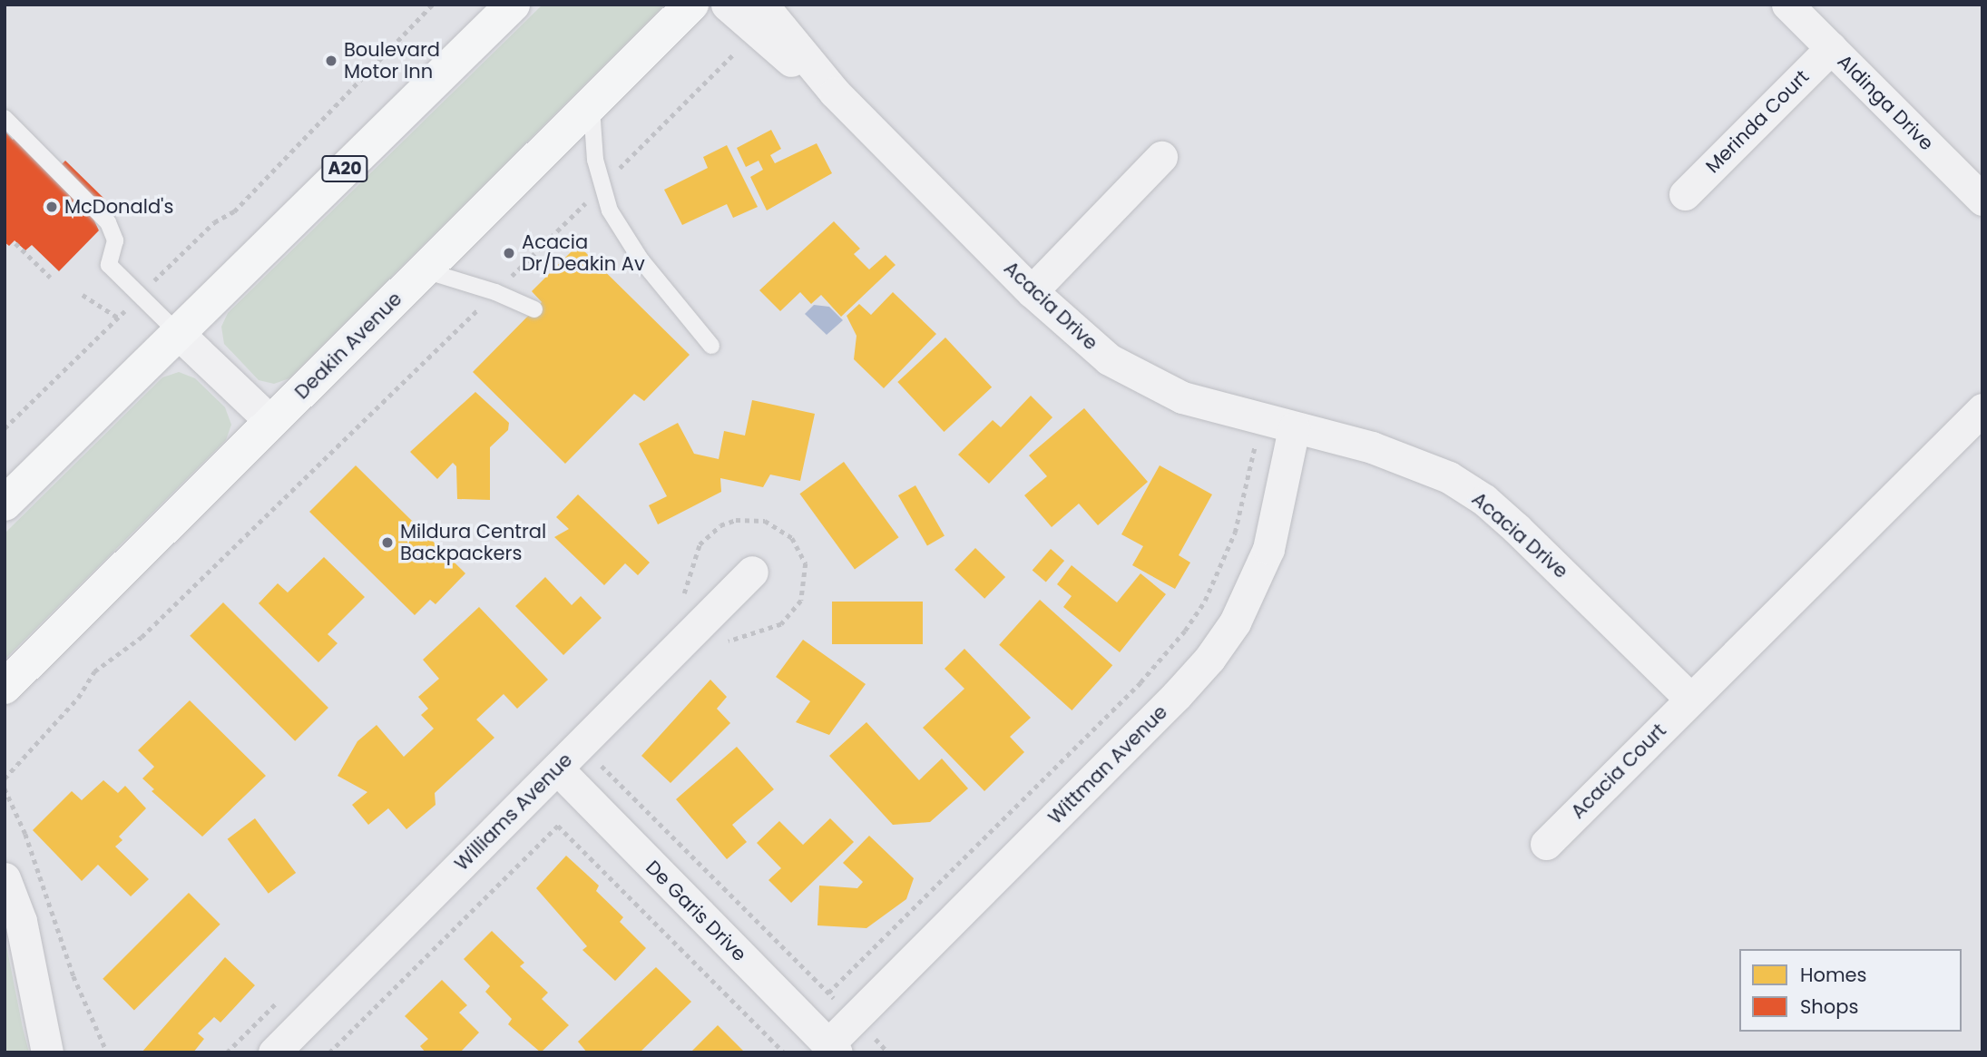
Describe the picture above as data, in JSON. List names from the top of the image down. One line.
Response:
{"streets":{"highway":["A20","Deakin Avenue"],"street":["Aldinga Drive","Merinda Court","Acacia Drive","Wittman Avenue","Acacia Court","Williams Avenue","De Garis Drive"]},"crossings":[["Aldinga Drive","Merinda Court"],["Acacia Drive","Wittman Avenue"],["Acacia Drive","Acacia Court"],["Wittman Avenue","De Garis Drive"],["Williams Avenue","De Garis Drive"]],"places":["Boulevard Motor Inn","McDonald's","Acacia Dr/Deakin Av","Mildura Central Backpackers"],"legend":["Homes","Shops"]}
